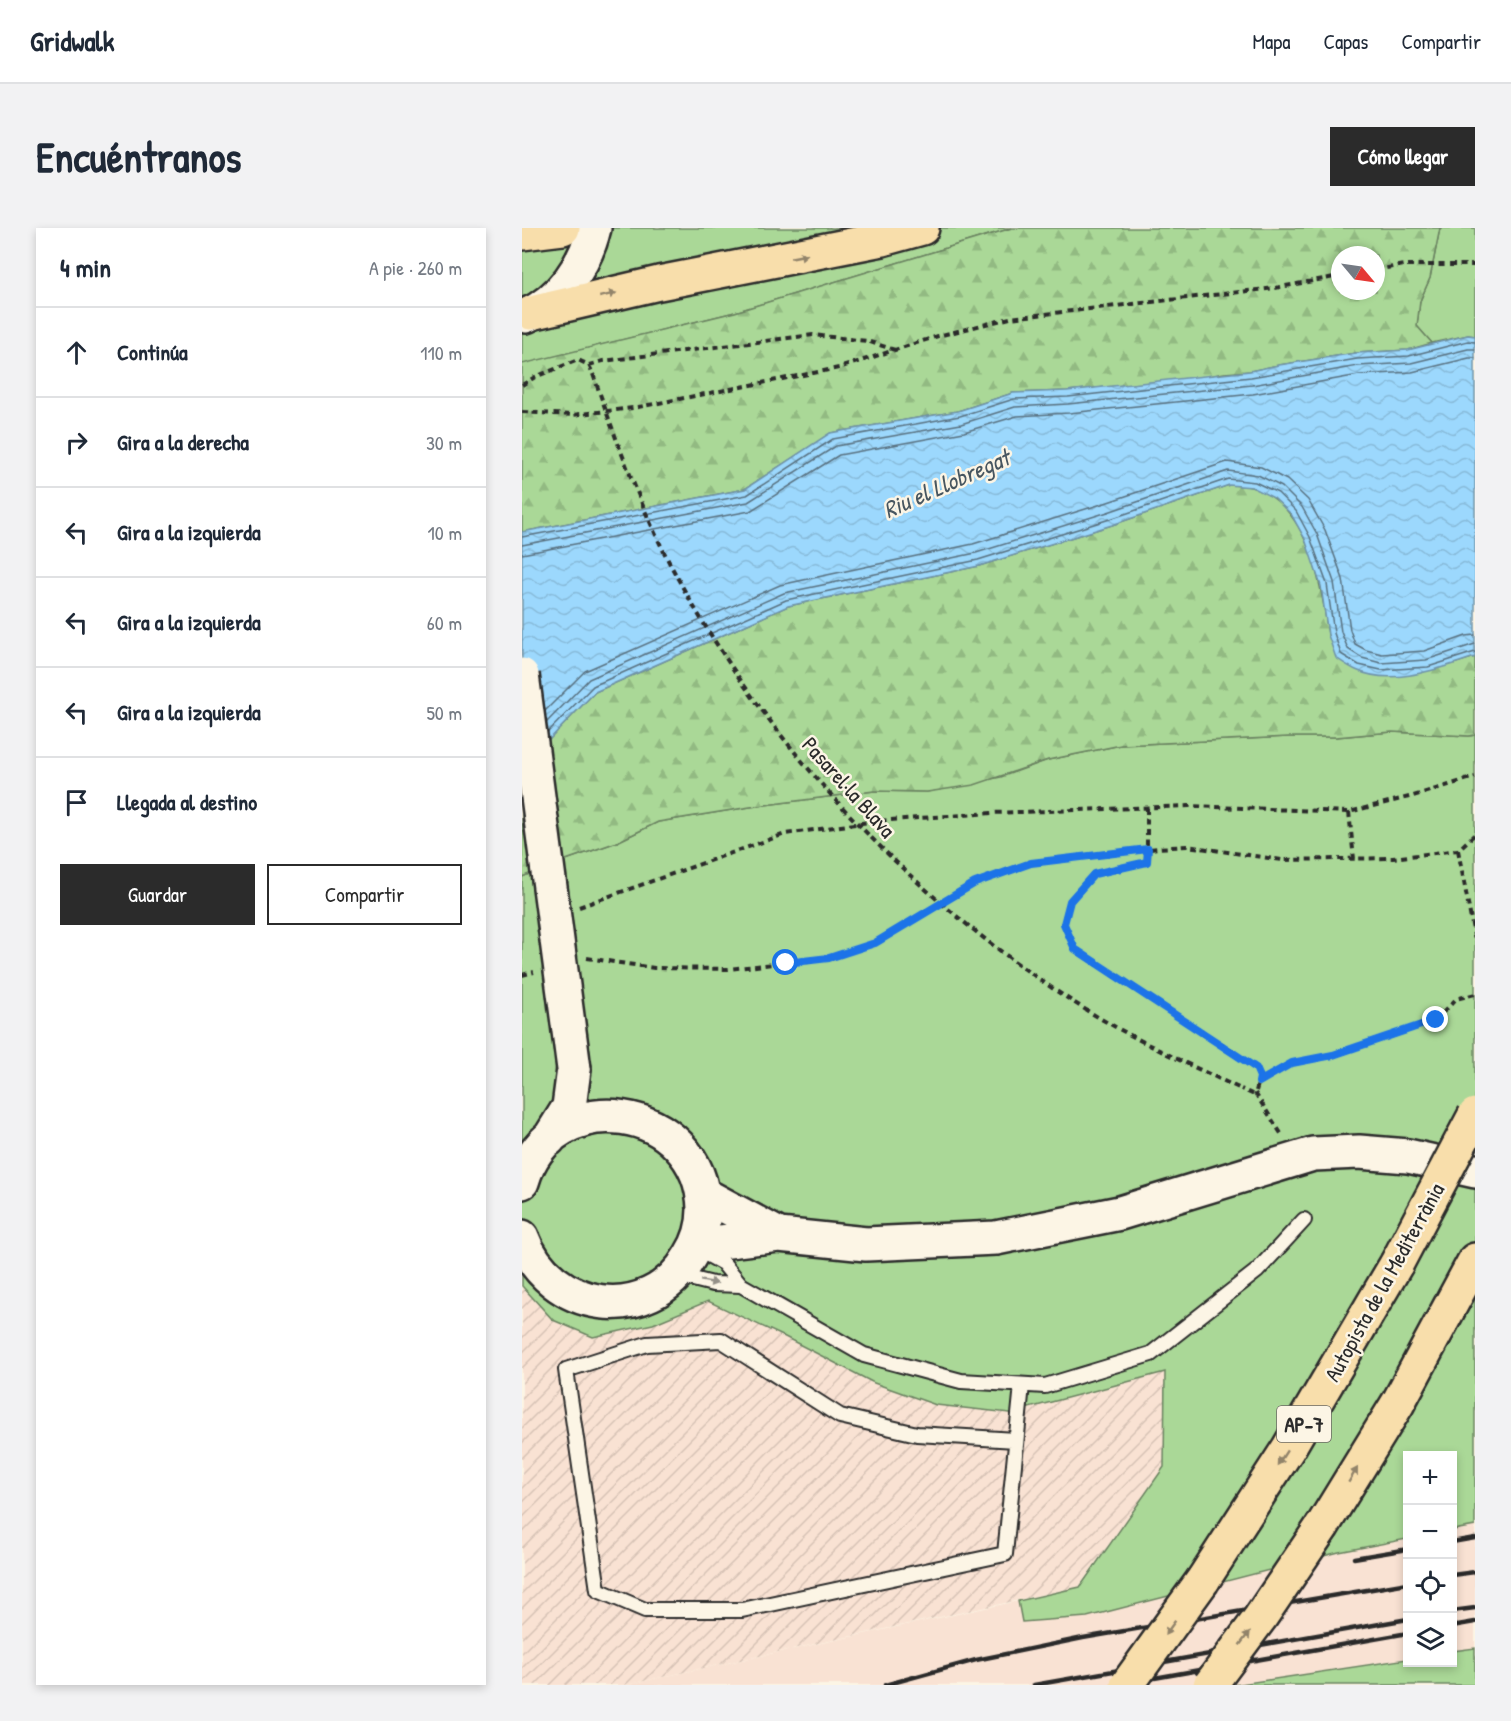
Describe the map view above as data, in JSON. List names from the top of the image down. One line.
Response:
{"streets":{"highway":["Autopista de la Mediterrània","AP-7"],"path":["Pasarel·la Blava"]},"water":["Riu el Llobregat"],"north":"bottom right","page":{"header":"Gridwalk","nav":["Mapa","Capas","Compartir"],"buttons":["Cómo llegar",["Guardar","Compartir"]],"title":"Encuéntranos","heading":["4 min","A pie · 260 m"],"list":[["Continúa","110 m"],["Gira a la derecha","30 m"],["Gira a la izquierda","10 m"],["Gira a la izquierda","60 m"],["Gira a la izquierda","50 m"],"Llegada al destino"],"map_buttons":["+","−"]}}
